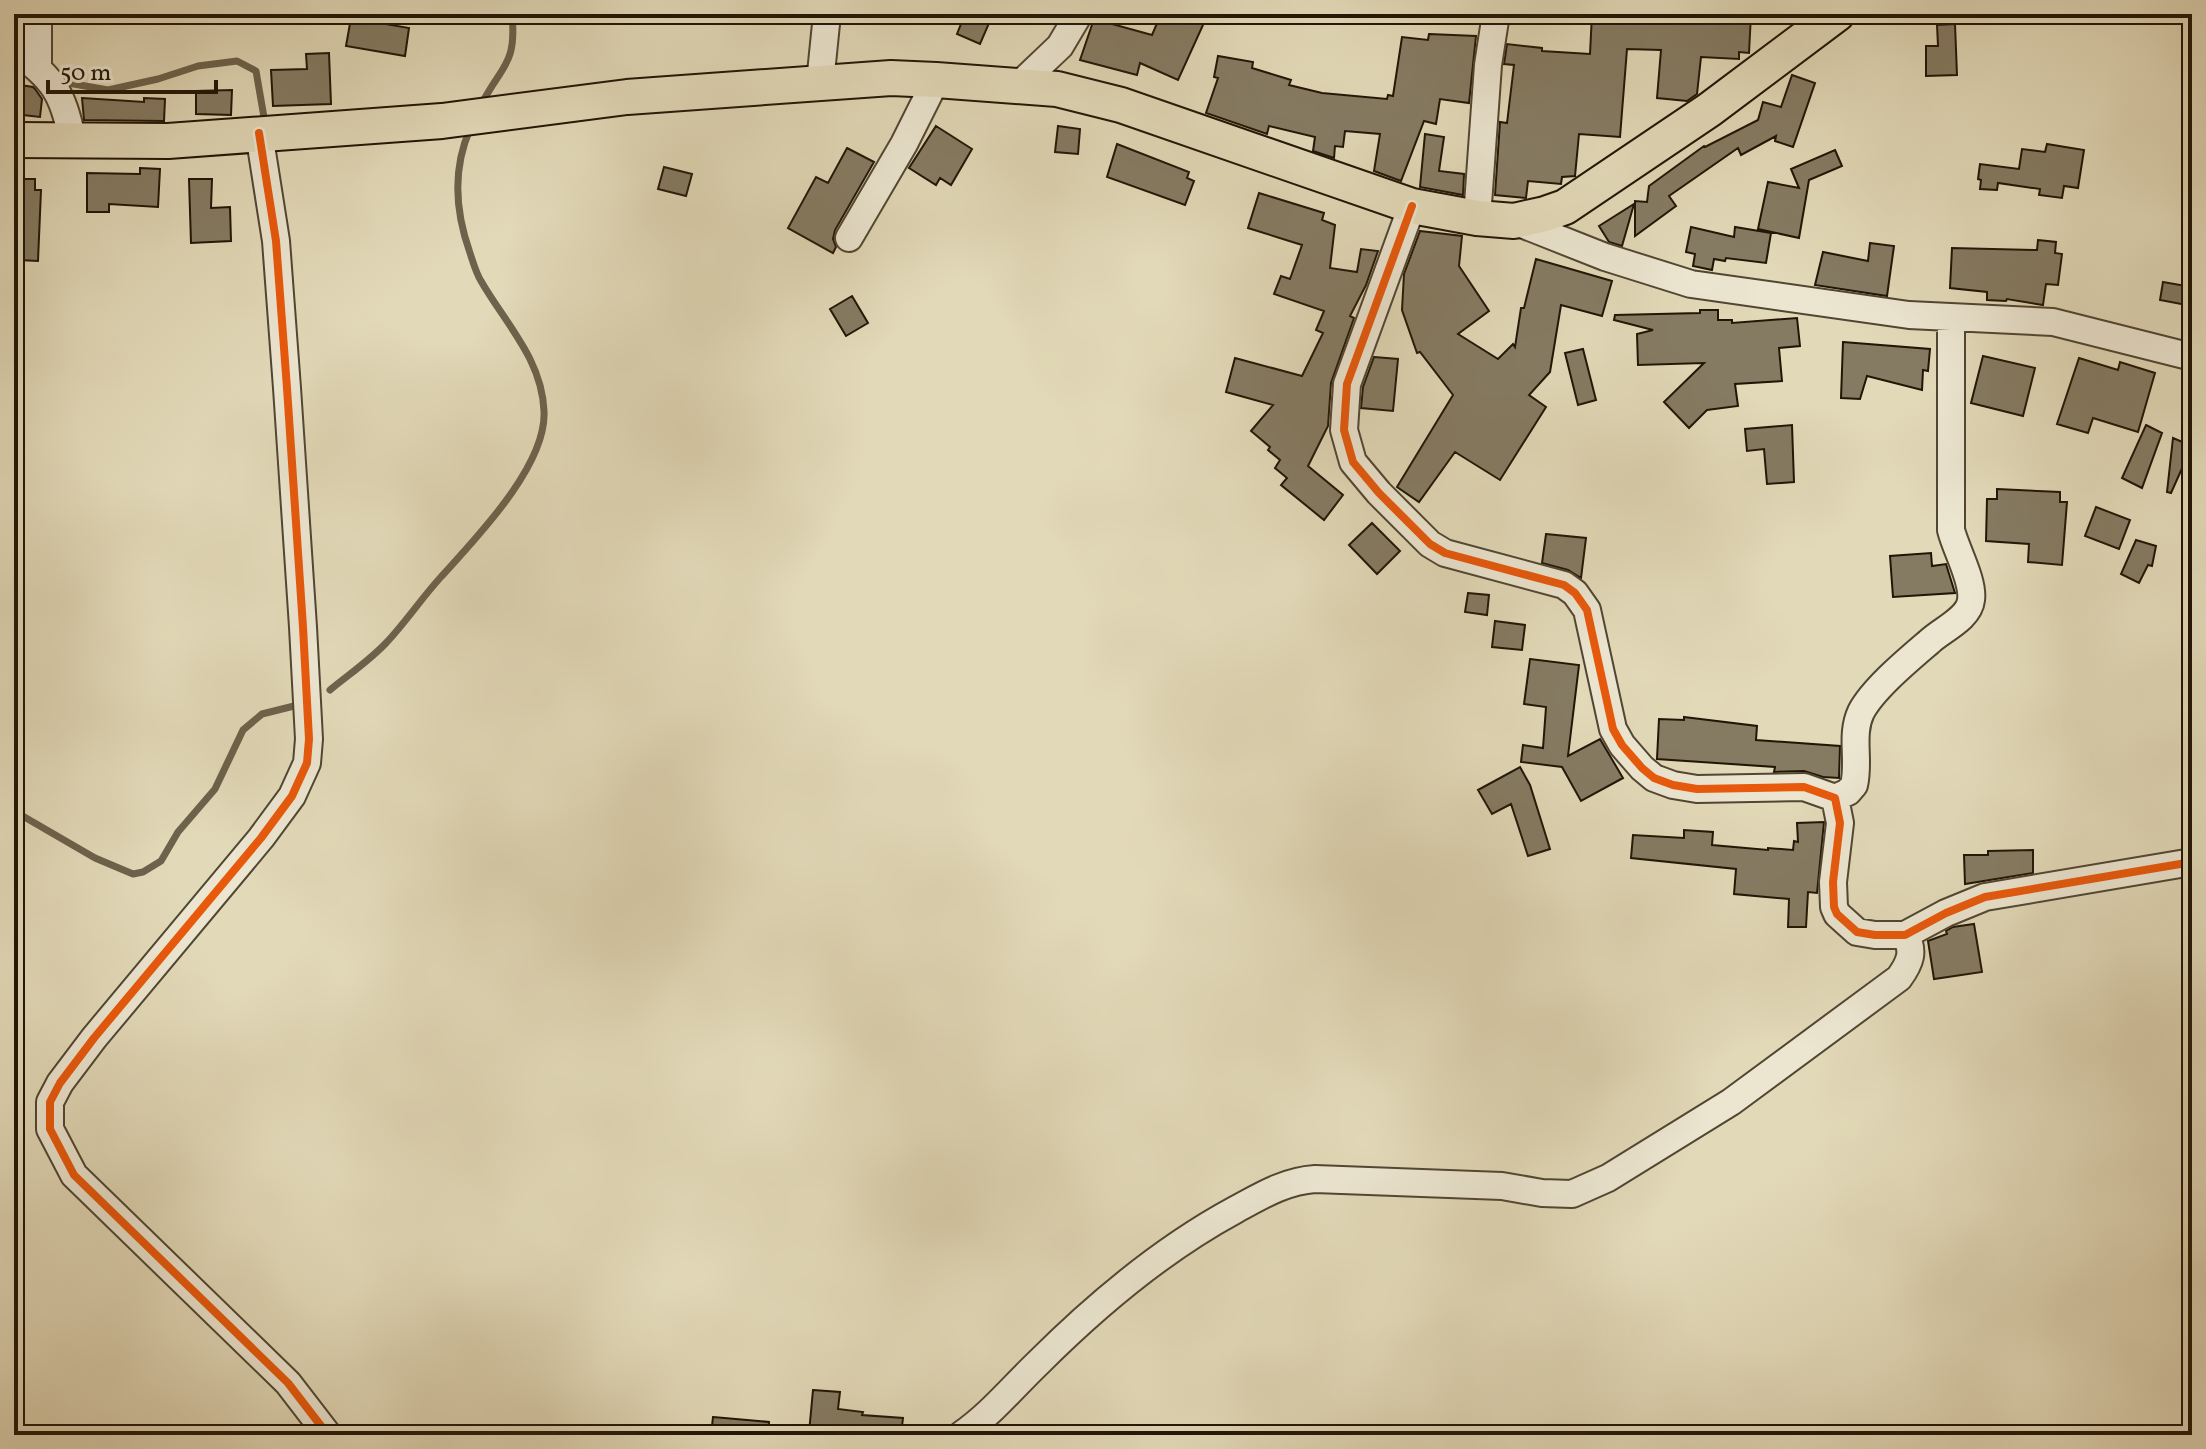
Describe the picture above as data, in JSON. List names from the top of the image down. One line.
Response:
{"scale_bar":"50 m"}
